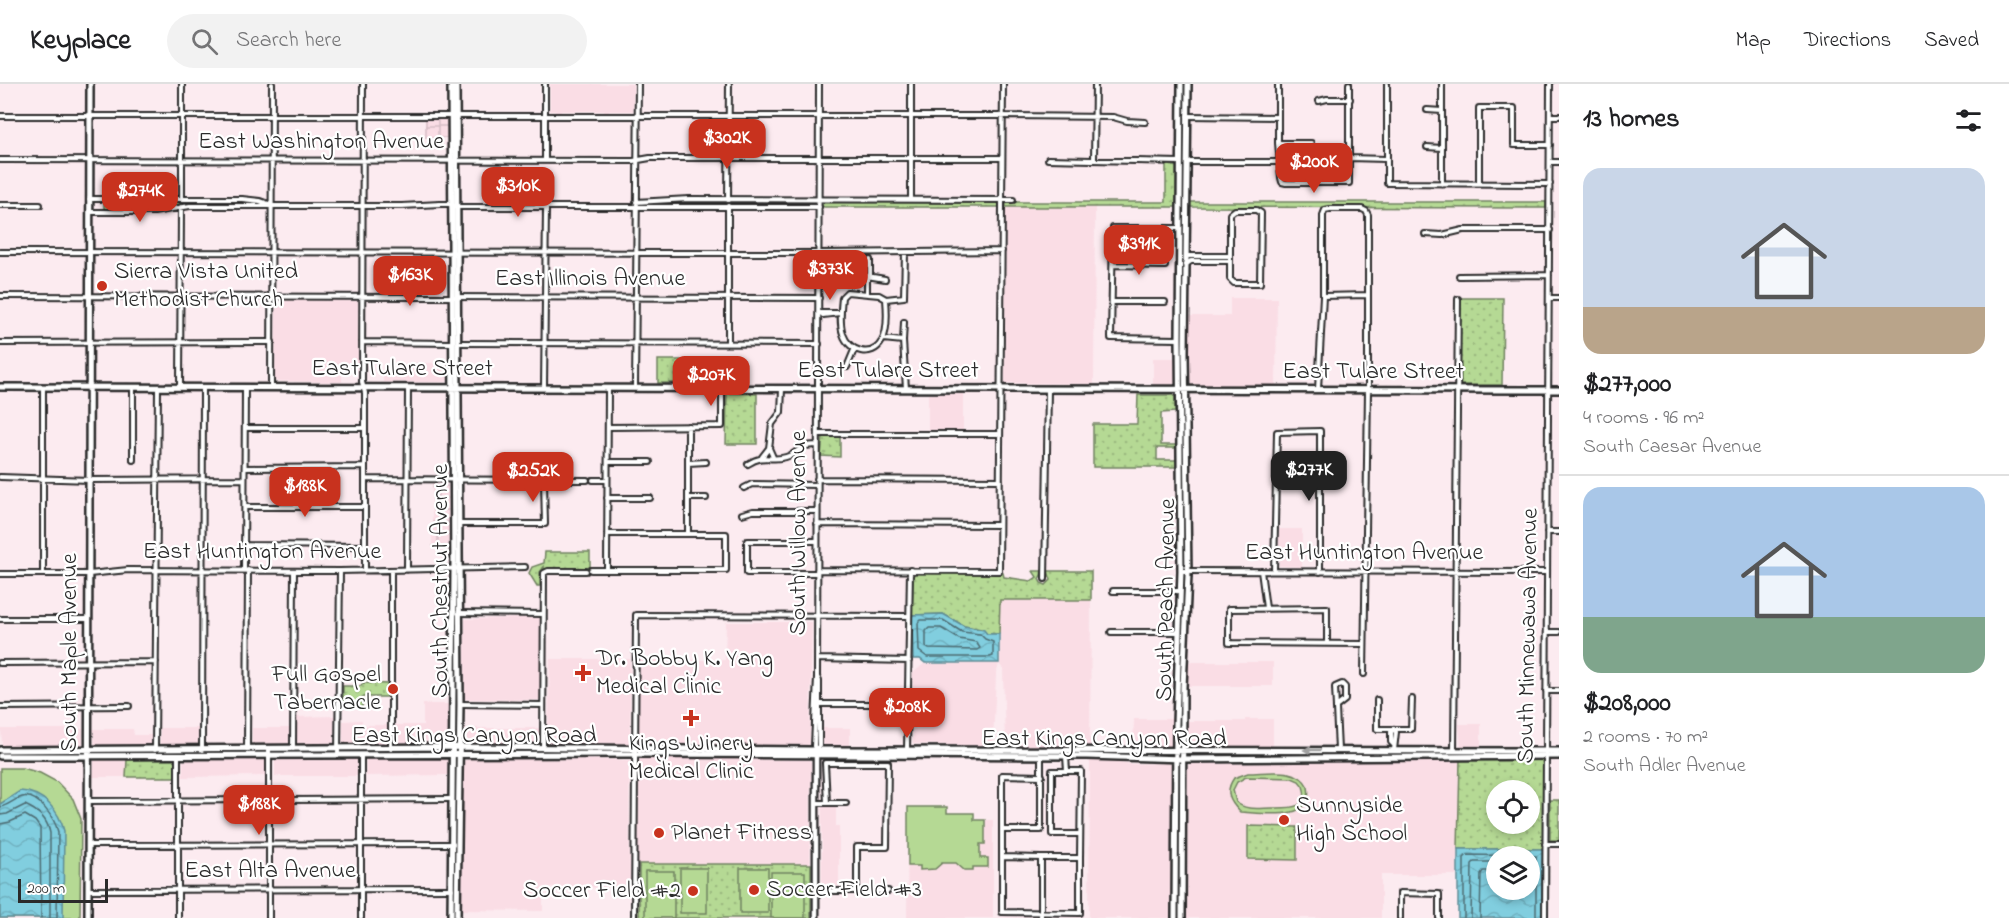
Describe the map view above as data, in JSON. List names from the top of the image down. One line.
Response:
{"streets":{"main road":["East Tulare Street","South Chestnut Avenue","South Peach Avenue","South Maple Avenue","East Kings Canyon Road"],"street":["East Washington Avenue","East Illinois Avenue","South Willow Avenue","East Huntington Avenue","South Minnewawa Avenue","East Alta Avenue"]},"crossings":[["East Washington Avenue","South Willow Avenue"],["East Washington Avenue","South Maple Avenue"],["East Illinois Avenue","South Willow Avenue"],["East Illinois Avenue","South Maple Avenue"],["East Tulare Street","South Willow Avenue"],["East Tulare Street","South Chestnut Avenue"],["East Tulare Street","South Peach Avenue"],["East Tulare Street","South Minnewawa Avenue"],["East Tulare Street","South Maple Avenue"],["South Willow Avenue","East Kings Canyon Road"],["East Huntington Avenue","South Chestnut Avenue"],["East Huntington Avenue","South Peach Avenue"],["East Huntington Avenue","South Minnewawa Avenue"],["East Huntington Avenue","South Maple Avenue"],["South Chestnut Avenue","East Kings Canyon Road"],["South Chestnut Avenue","East Alta Avenue"],["South Peach Avenue","East Kings Canyon Road"],["South Minnewawa Avenue","East Kings Canyon Road"],["South Maple Avenue","East Kings Canyon Road"],["South Maple Avenue","East Alta Avenue"]],"places":{"other":["Sierra Vista United Methodist Church","Full Gospel Tabernacle","Sunnyside High School","Planet Fitness","Soccer Field #3","Soccer Field #2"],"health":["Dr. Bobby K. Yang Medical Clinic","Kings Winery Medical Clinic"]},"scale_bar":"200 m","page":{"header":"Keyplace","search":"Search here","nav":["Map","Directions","Saved"],"heading":"13 homes","price":["$302K","$200K","$310K","$274K","$391K","$373K","$163K","$207K","$277K","$252K","$188K","$208K","$188K"],"list":[{"name":"$277,000","note":"4 rooms · 96 m² · South Caesar Avenue"},{"name":"$208,000","note":"2 rooms · 70 m² · South Adler Avenue"}],"scale":"200 m"}}
